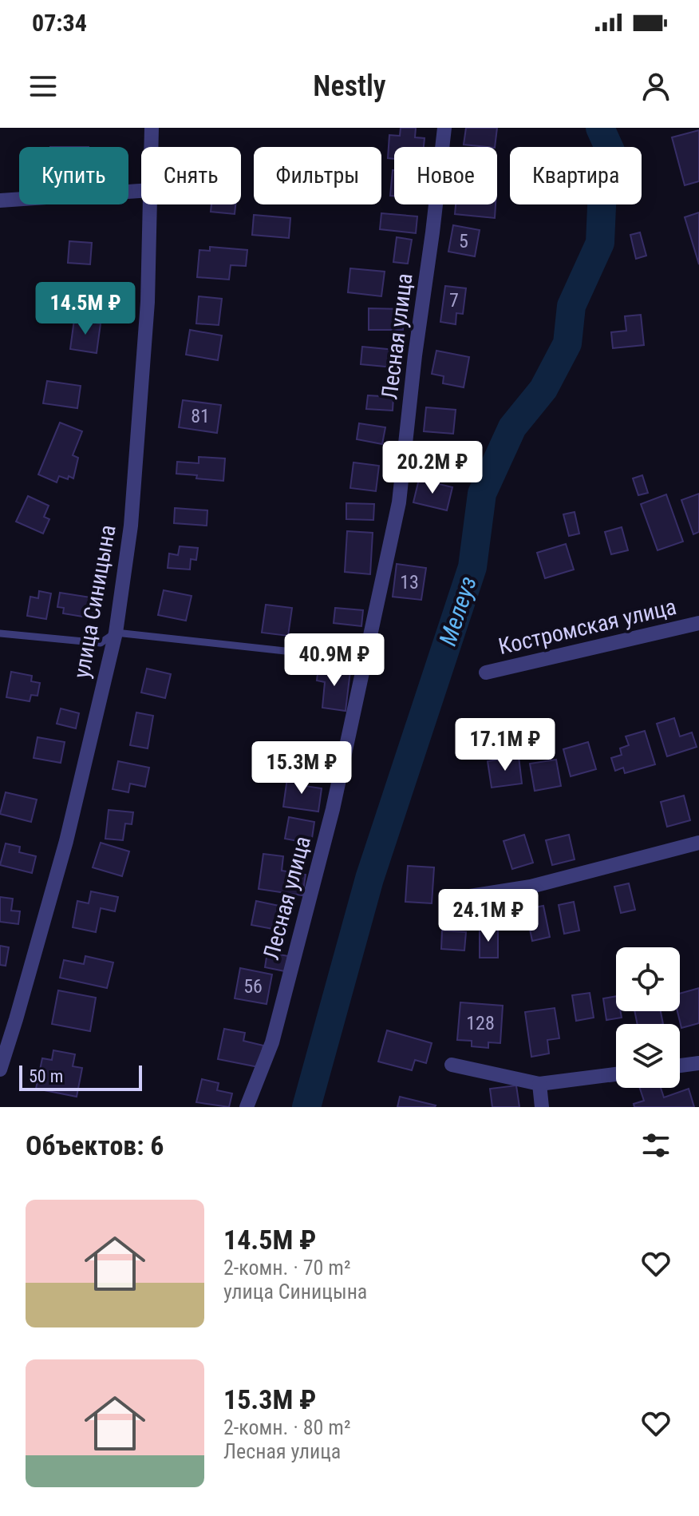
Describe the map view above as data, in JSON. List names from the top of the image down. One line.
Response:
{"streets":{"street":["Лесная улица","улица Синицына","Костромская улица"]},"water":["Мелеуз"],"house_numbers":["5","7","81","13","56","128"],"scale_bar":"50 m","page":{"status":"07:34","header":"Nestly","chip":["Купить","Снять","Фильтры","Новое","Квартира"],"price":["14.5M ₽","20.2M ₽","40.9M ₽","17.1M ₽","15.3M ₽","24.1M ₽"],"scale":"50 m","heading":"Объектов: 6","list":[{"name":"14.5M ₽","note":"2-комн. · 70 m² · улица Синицына"},{"name":"15.3M ₽","note":"2-комн. · 80 m² · Лесная улица"}]}}
